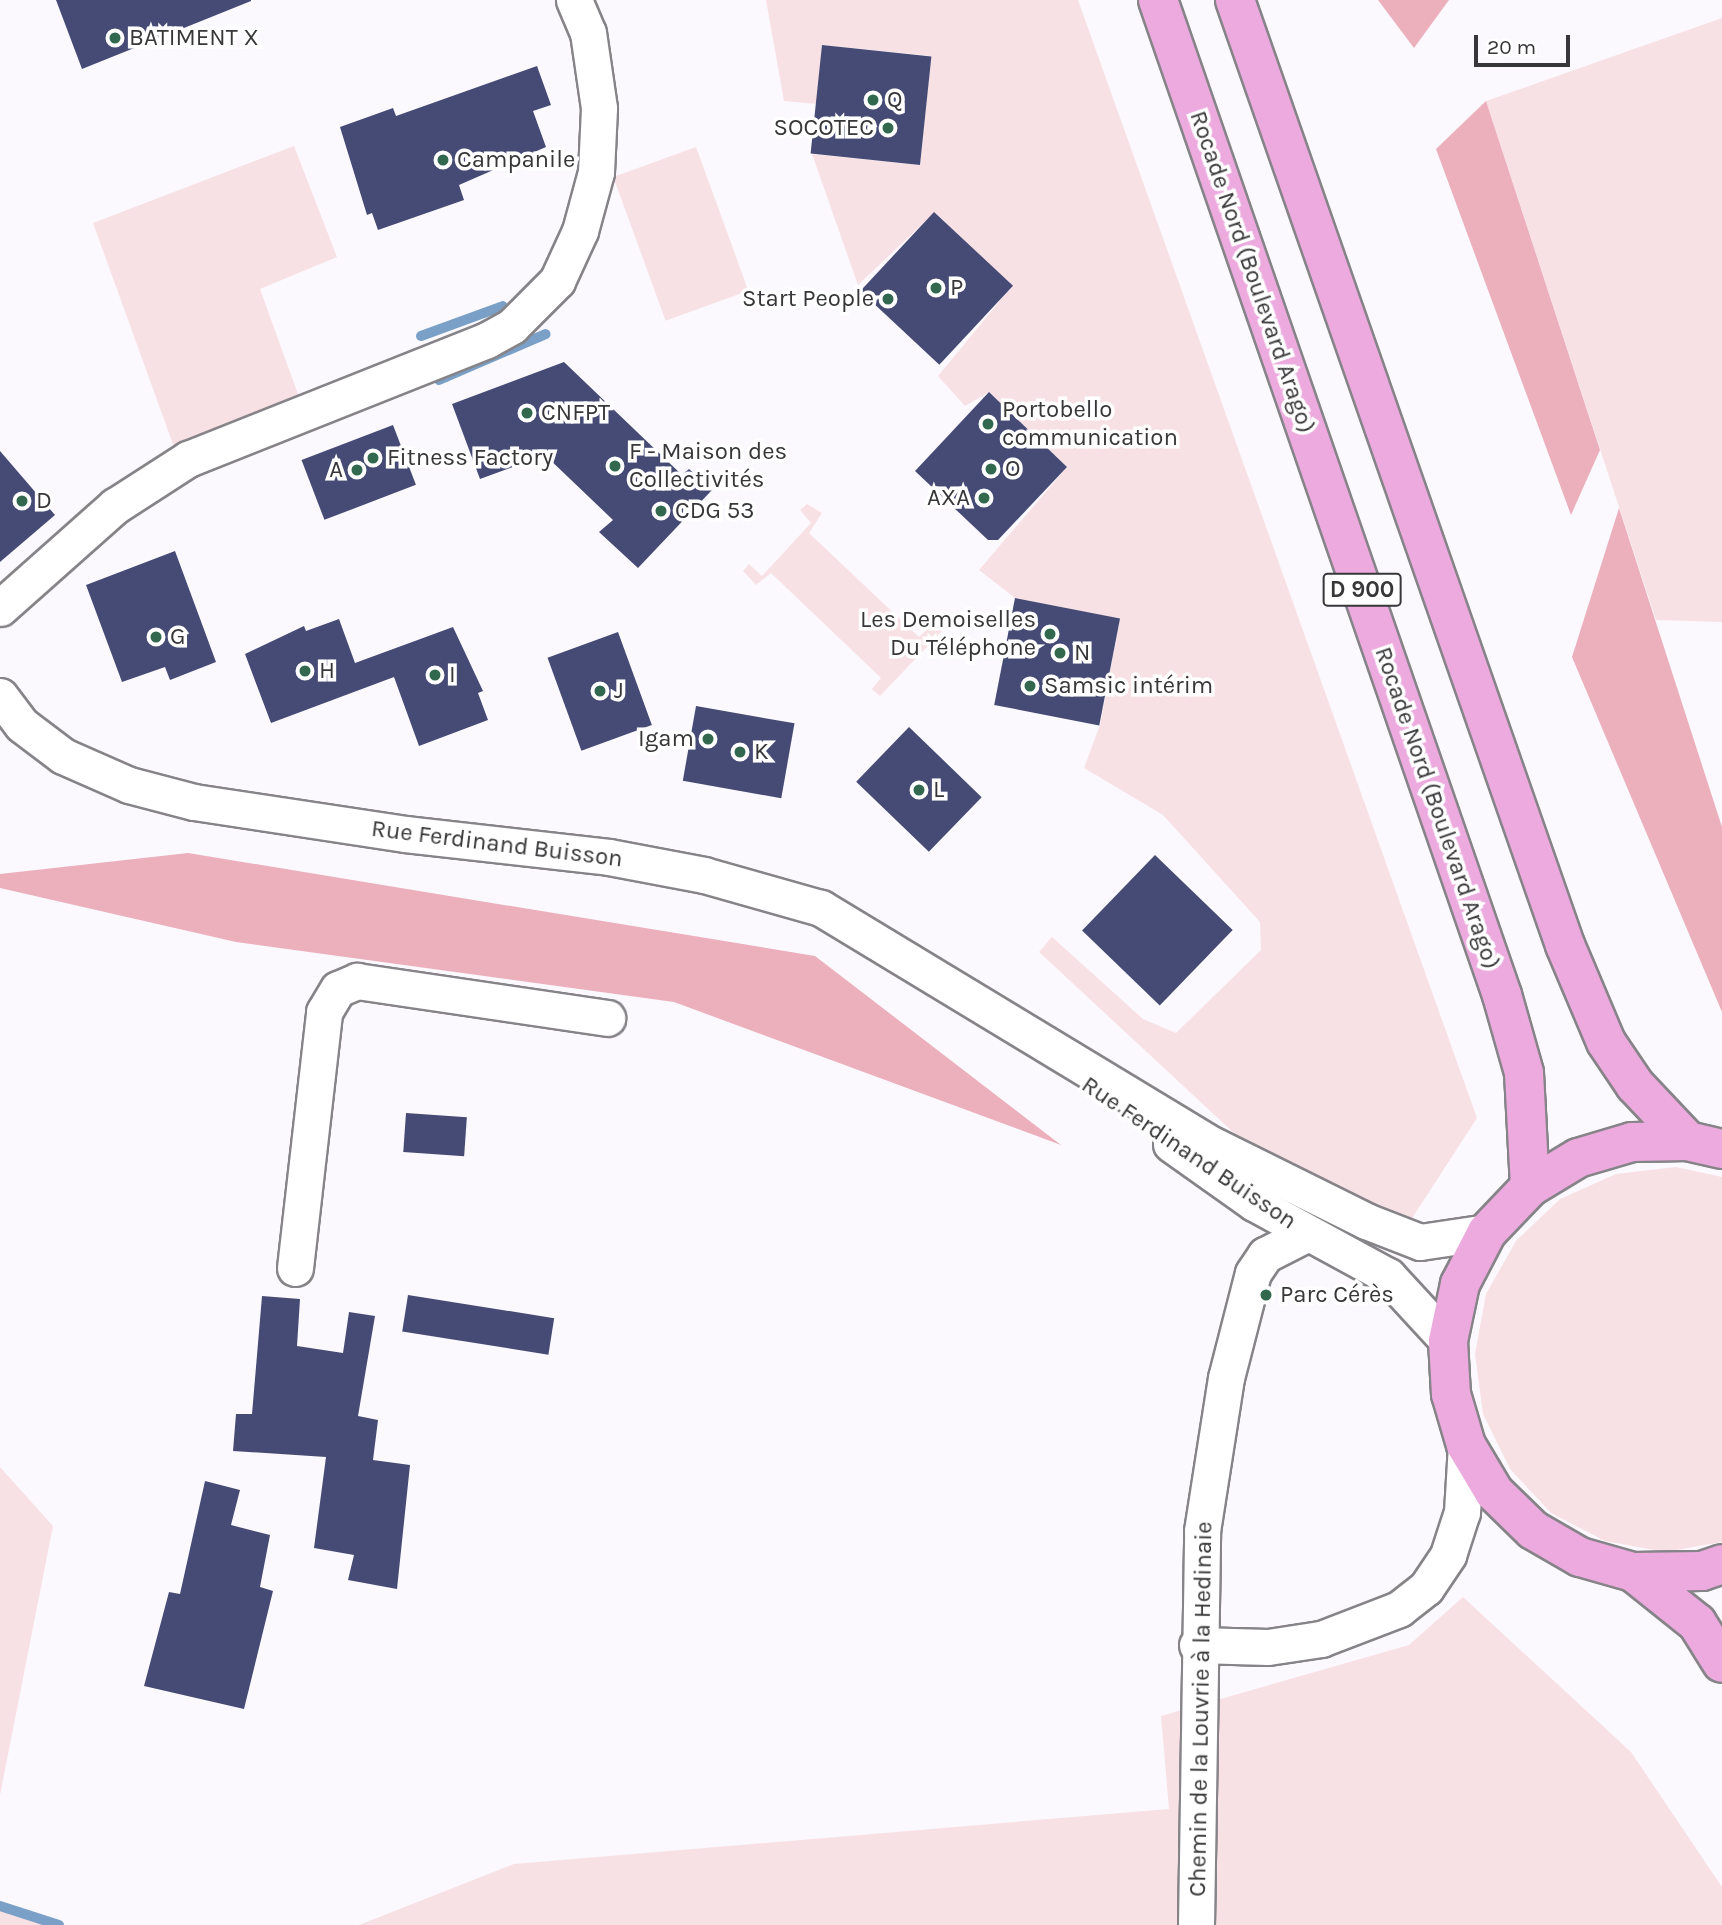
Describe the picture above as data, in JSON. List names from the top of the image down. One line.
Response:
{"streets":{"main road":["Rocade Nord (Boulevard Arago)","D 900"],"street":["Rue Ferdinand Buisson","Chemin de la Louvrie à la Hedinaie"]},"crossings":[["Rue Ferdinand Buisson","Chemin de la Louvrie à la Hedinaie"]],"places":["BATIMENT X","Q","SOCOTEC","Campanile","P","Start People","CNFPT","Portobello communication","Fitness Factory","F - Maison des Collectivités","O","A","AXA","D","CDG 53","Les Demoiselles Du Téléphone","G","N","H","I","Samsic intérim","J","Igam","K","L","Parc Cérès"],"scale_bar":"20 m"}
